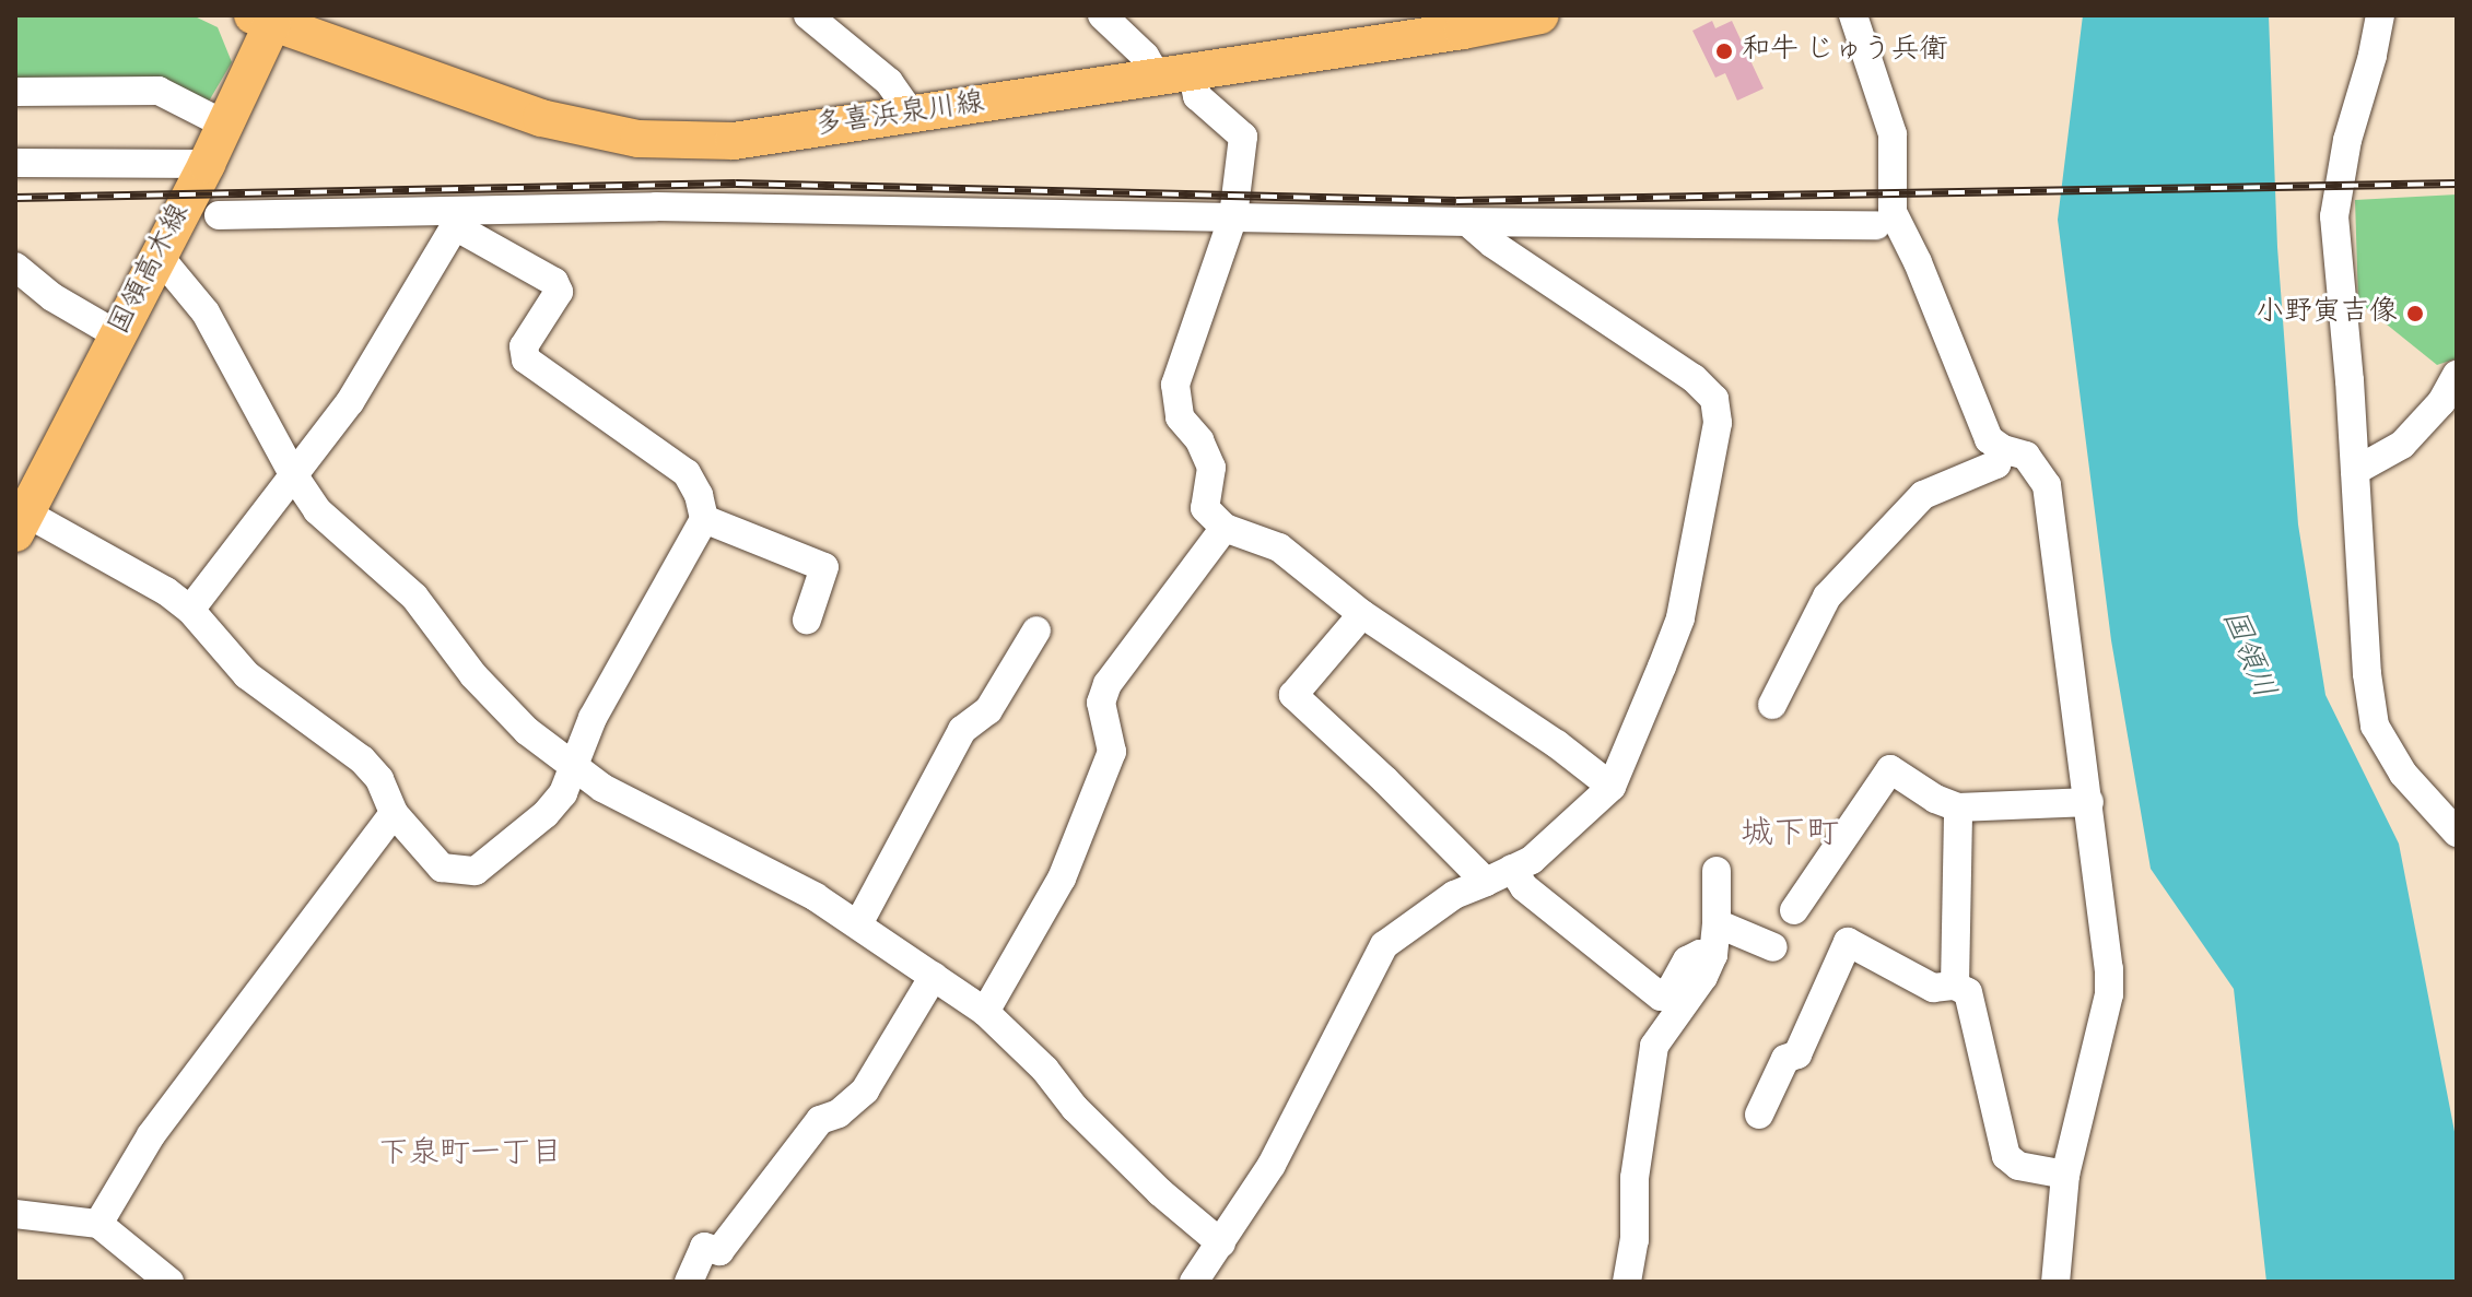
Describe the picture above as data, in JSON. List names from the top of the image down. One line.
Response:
{"streets":{"main road":["多喜浜泉川線","国領高木線"]},"crossings":[["多喜浜泉川線","国領高木線"]],"districts":["城下町","下泉町一丁目"],"water":["国領川"],"places":["和牛 じゅう兵衛","小野寅吉像"]}
